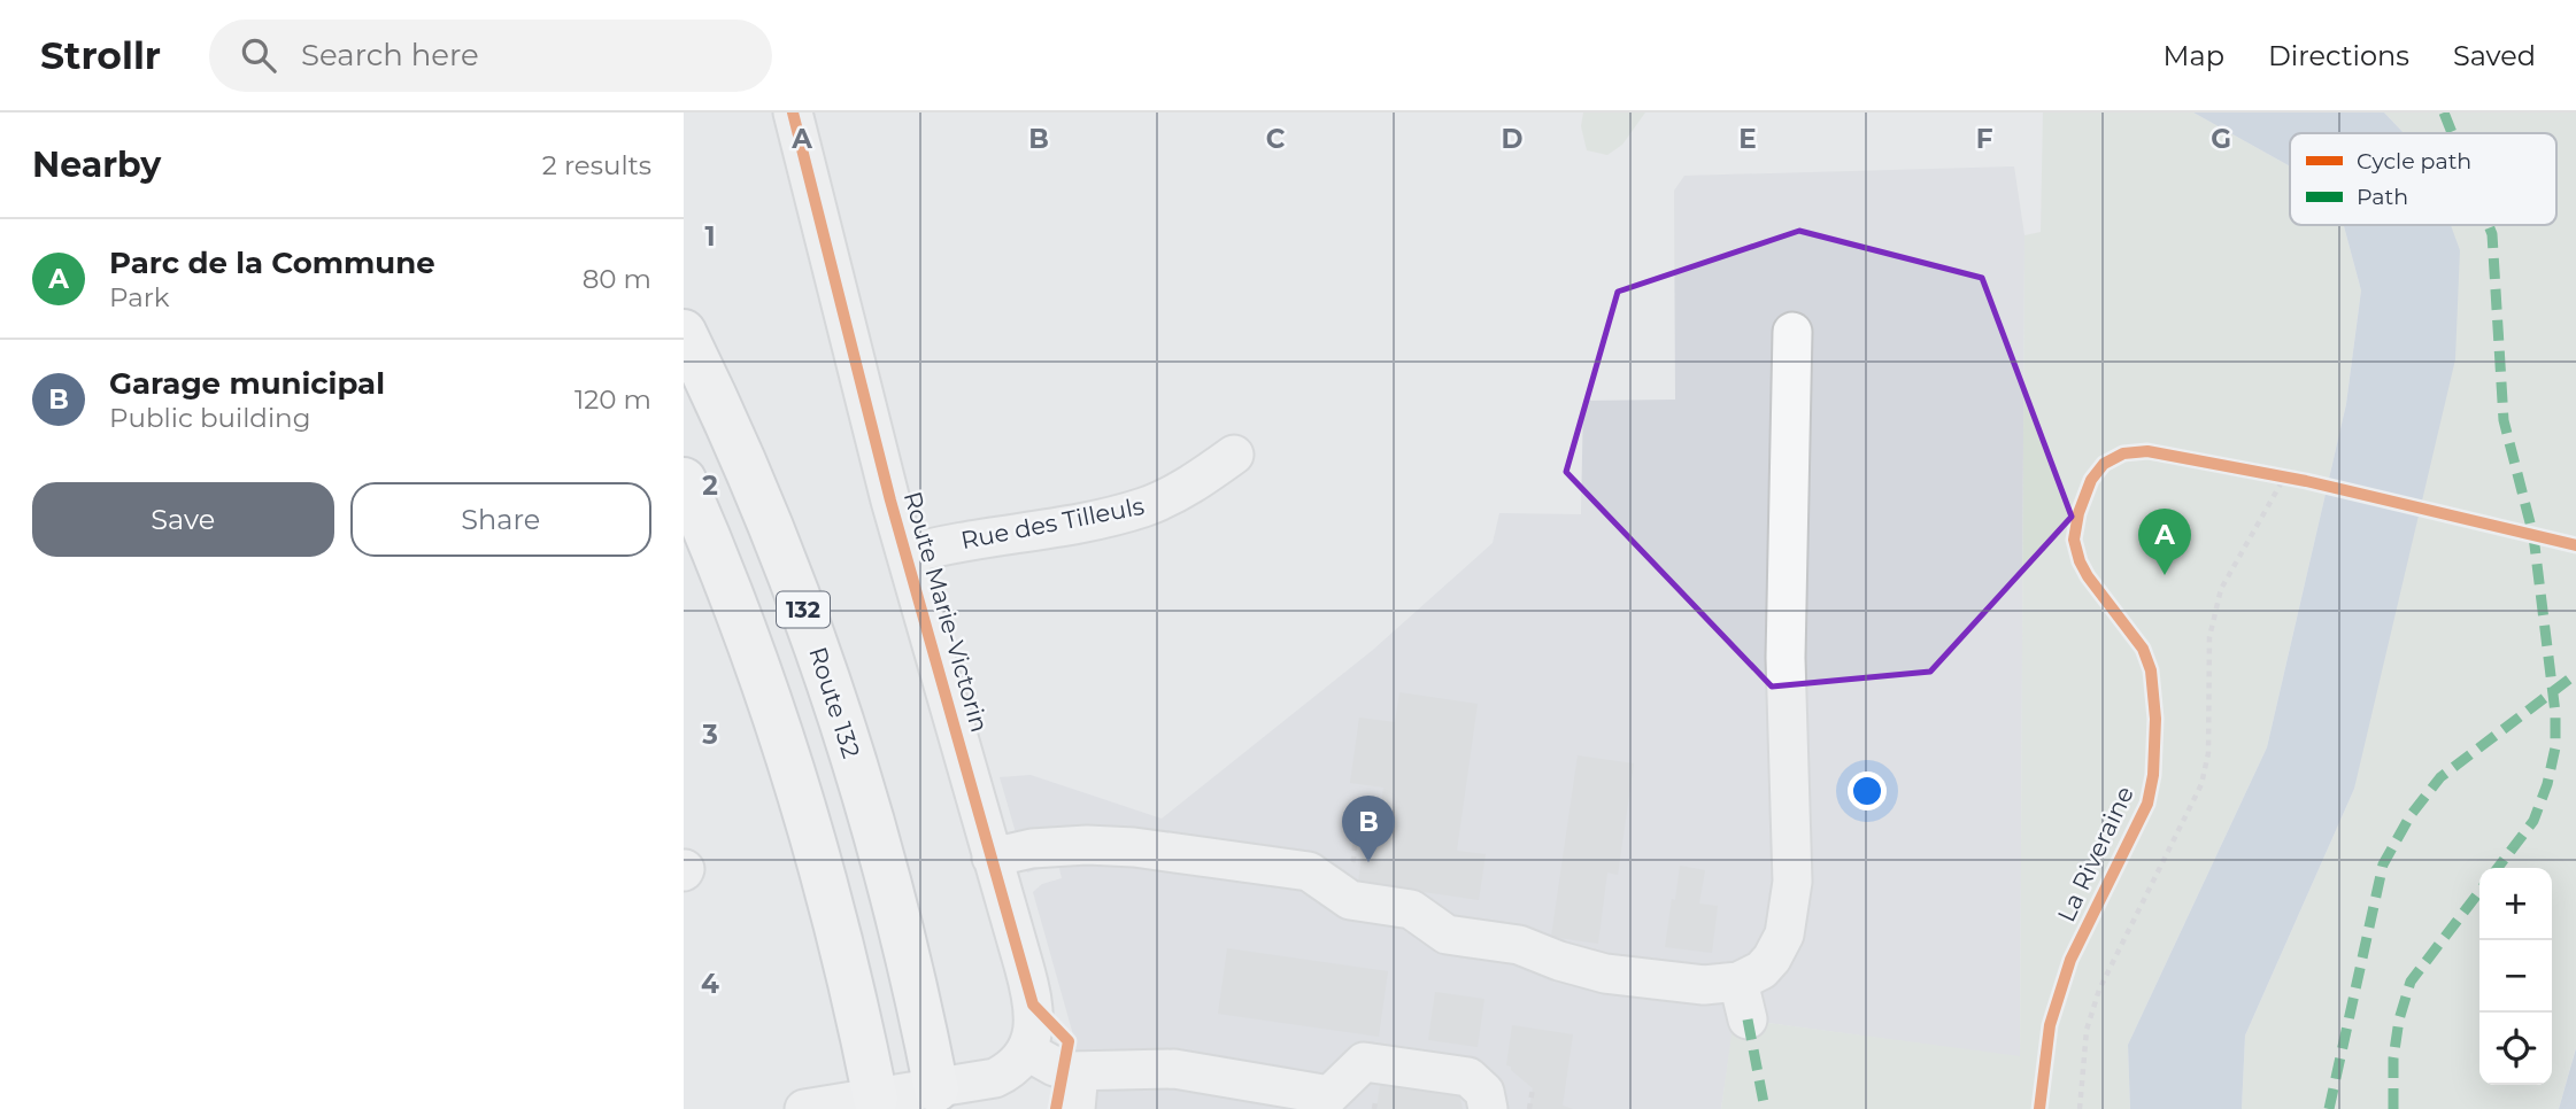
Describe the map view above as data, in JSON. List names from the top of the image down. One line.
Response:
{"streets":{"highway":["132","Route 132"],"street":["Rue des Tilleuls","Route Marie-Victorin"],"cycle path":["La Riveraine"]},"crossings":[["Rue des Tilleuls","Route Marie-Victorin"]],"legend":["Cycle path","Path"],"page":{"header":"Strollr","search":"Search here","nav":["Map","Directions","Saved"],"heading":["Nearby","2 results"],"list":[{"mark":"A","name":"Parc de la Commune","note":"Park","value":"80 m"},{"mark":"B","name":"Garage municipal","note":"Public building","value":"120 m"}],"buttons":["Save","Share"],"pins":["A","B"],"map_buttons":["+","−"]},"grid":{"columns":["A","B","C","D","E","F","G"],"rows":["1","2","3","4"]}}
